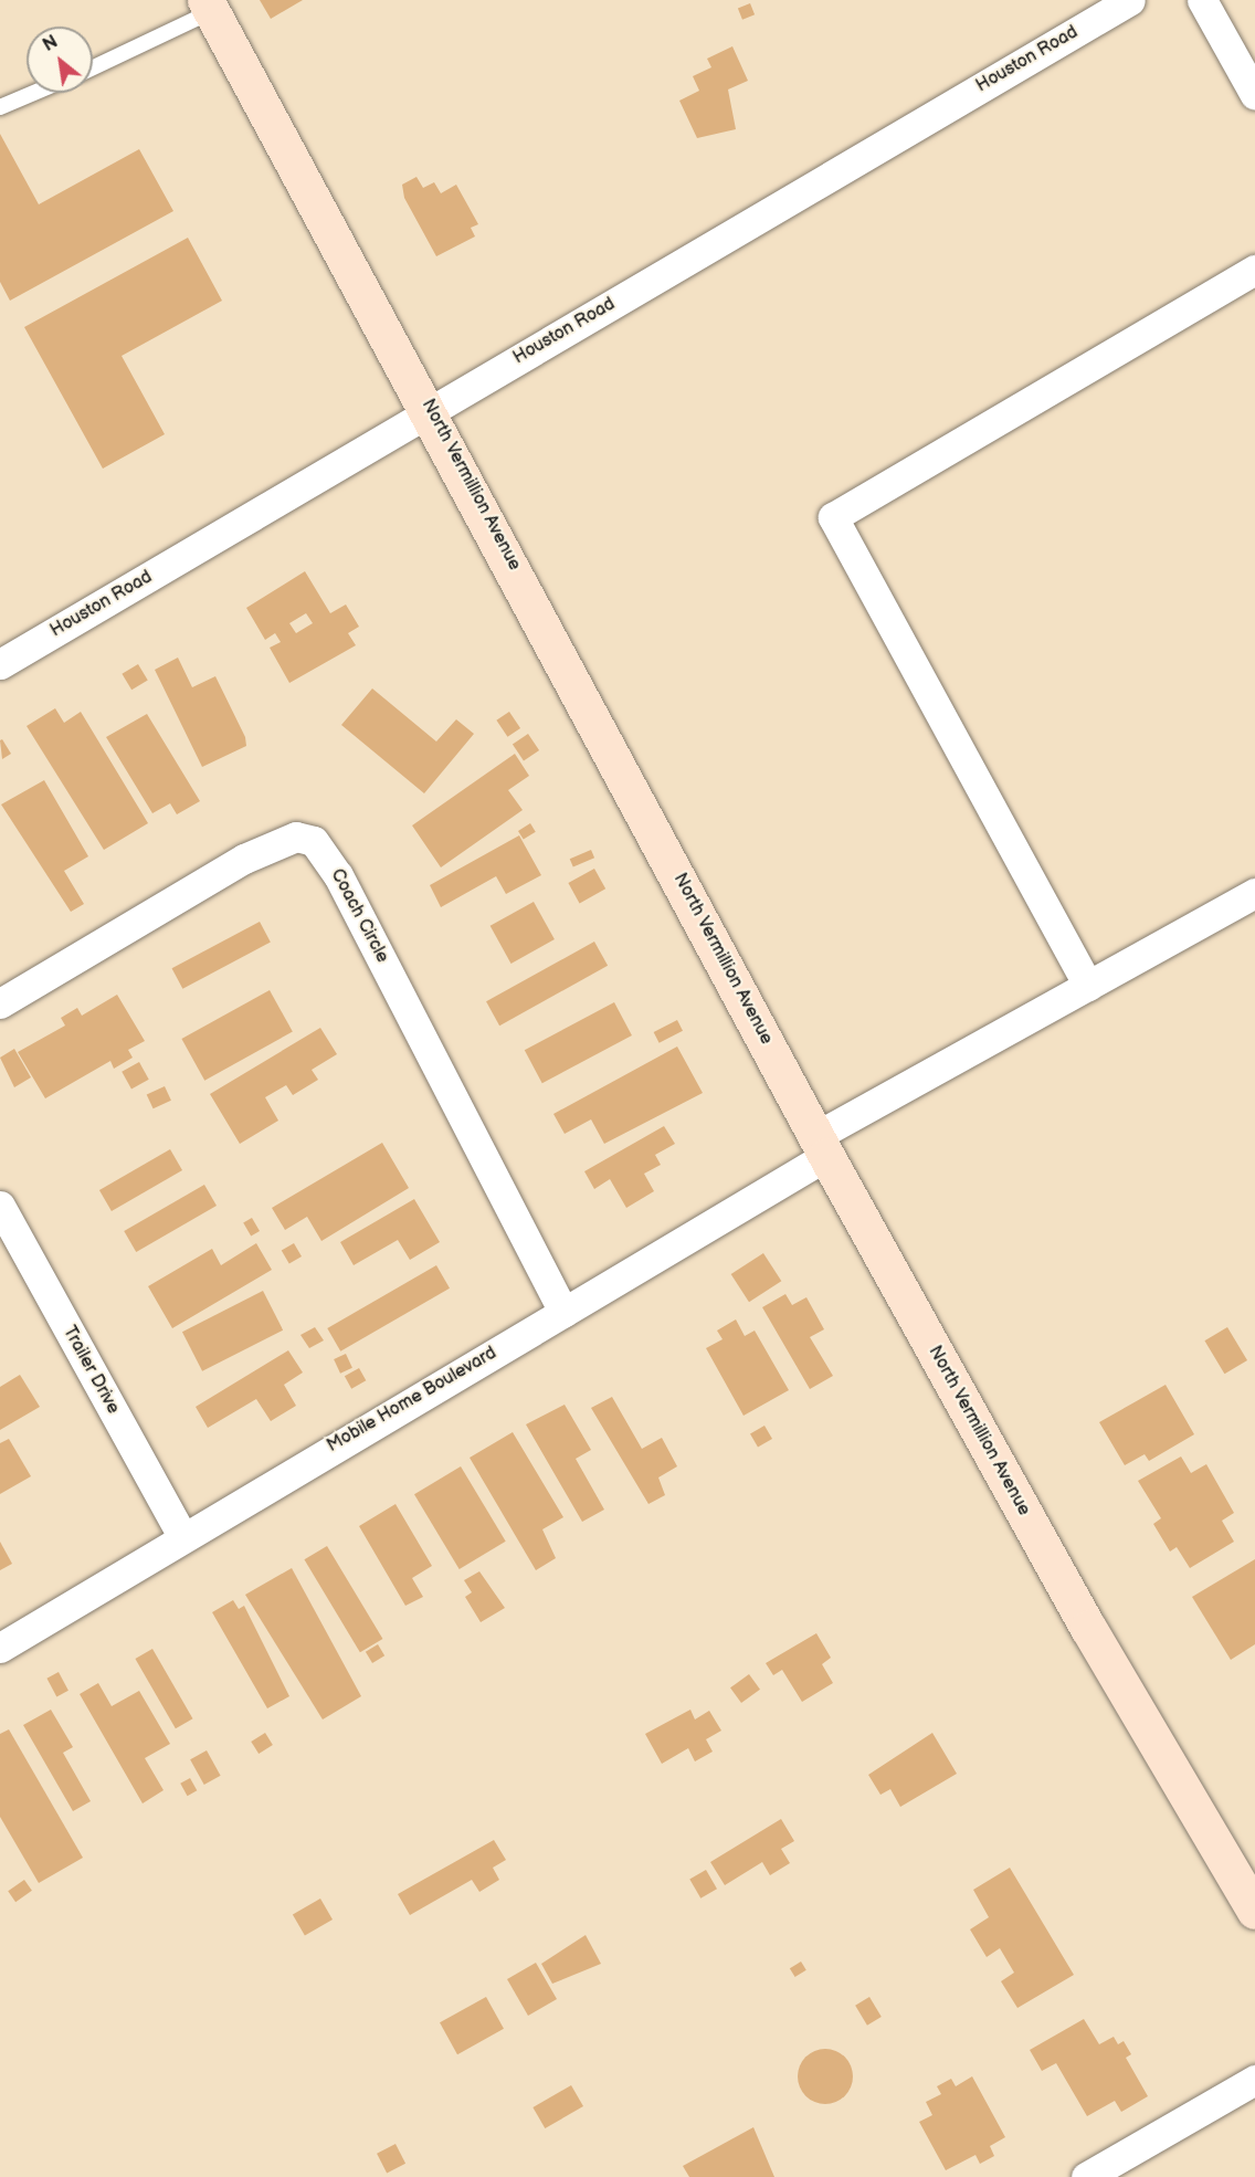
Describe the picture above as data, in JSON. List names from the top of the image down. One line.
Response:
{"streets":{"street":["Houston Road","North Vermillion Avenue","Coach Circle","Trailer Drive","Mobile Home Boulevard"]},"crossings":[["Houston Road","North Vermillion Avenue"],["North Vermillion Avenue","Mobile Home Boulevard"],["Coach Circle","Mobile Home Boulevard"],["Trailer Drive","Mobile Home Boulevard"]],"north":"top left"}
